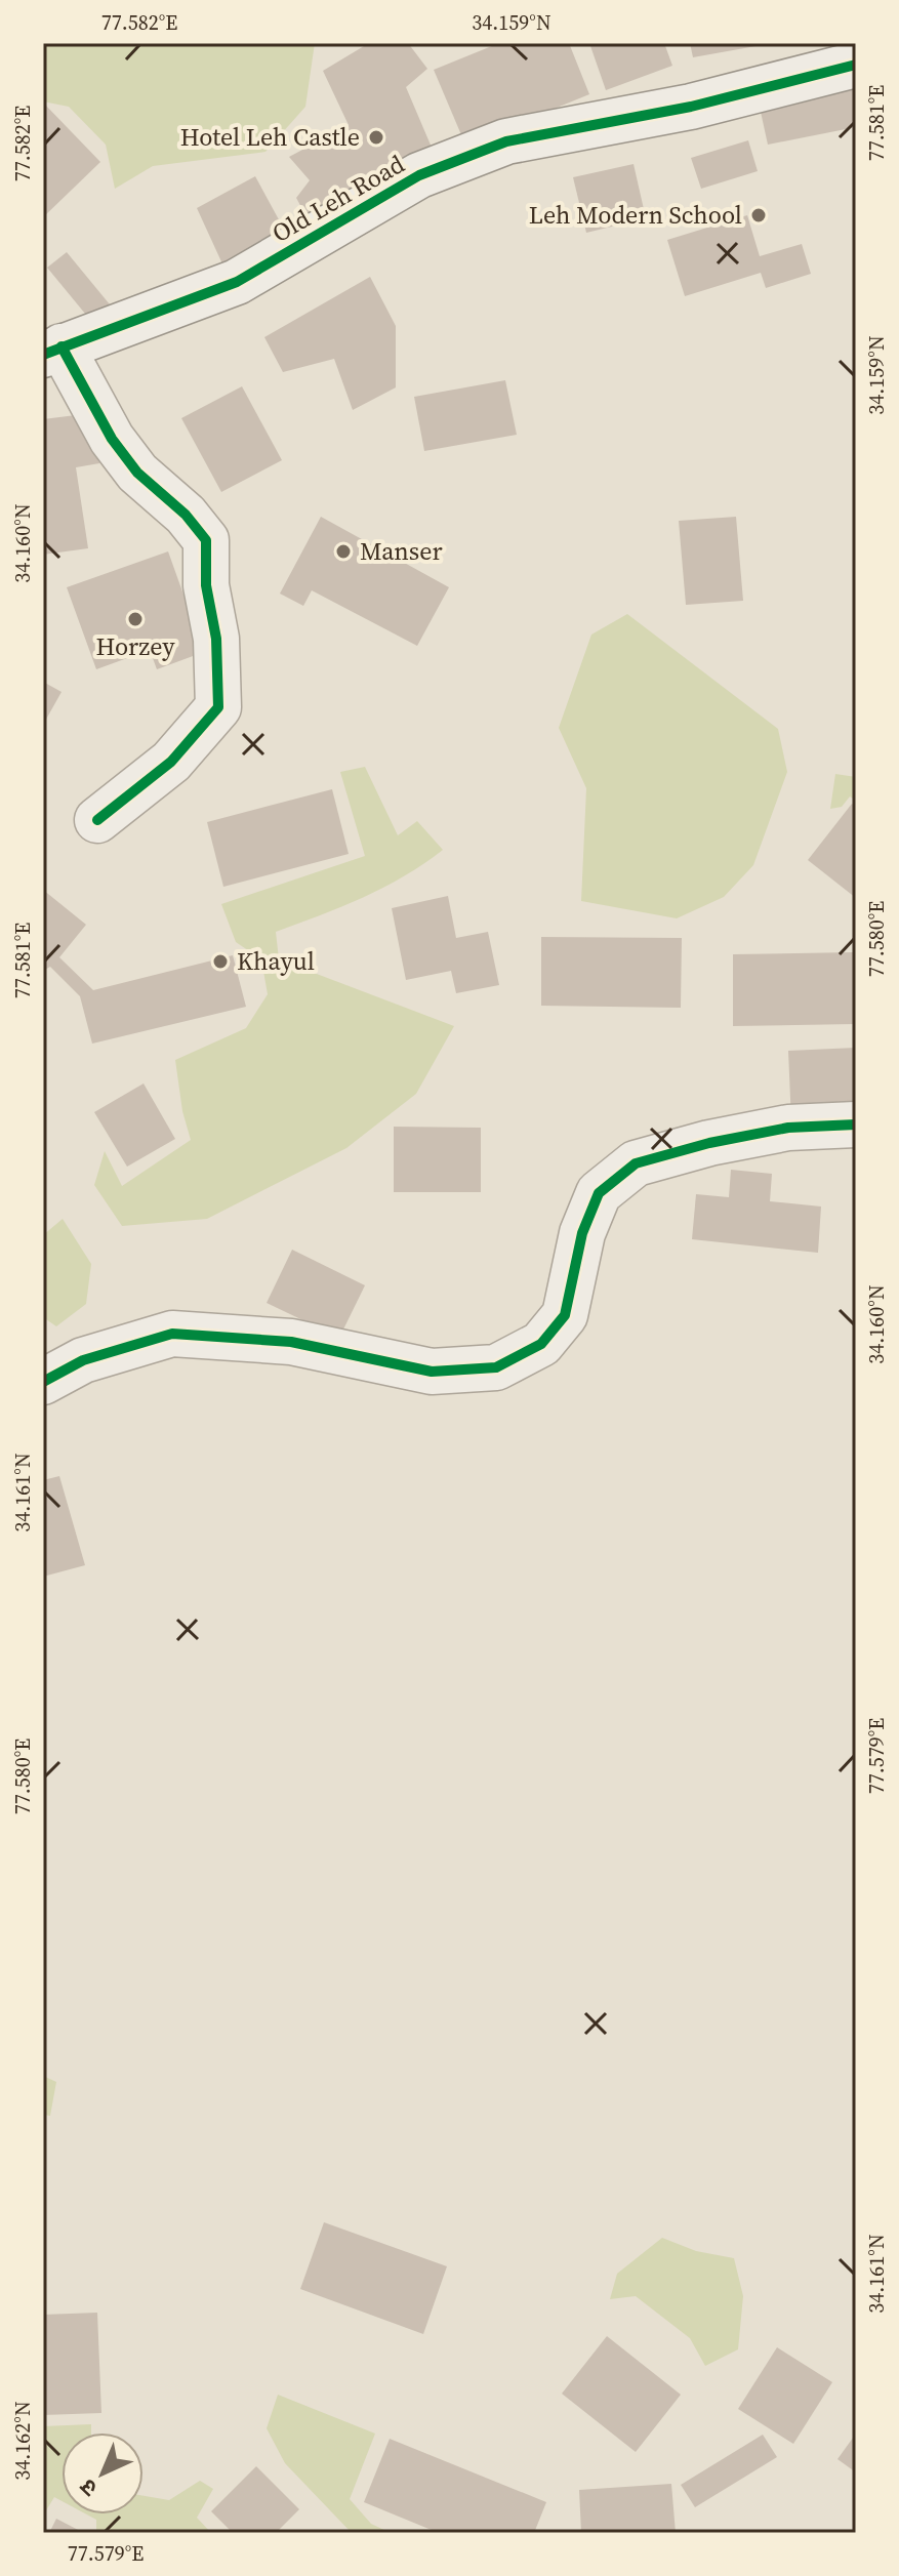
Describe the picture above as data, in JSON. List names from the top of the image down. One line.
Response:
{"streets":{"street":["Old Leh Road"]},"places":["Hotel Leh Castle","Leh Modern School","Manser","Horzey","Khayul"],"north":"bottom left","coordinates":["77.582°E","34.159°N","77.581°E","34.160°N","77.580°E","34.161°N","77.579°E","34.162°N"]}
